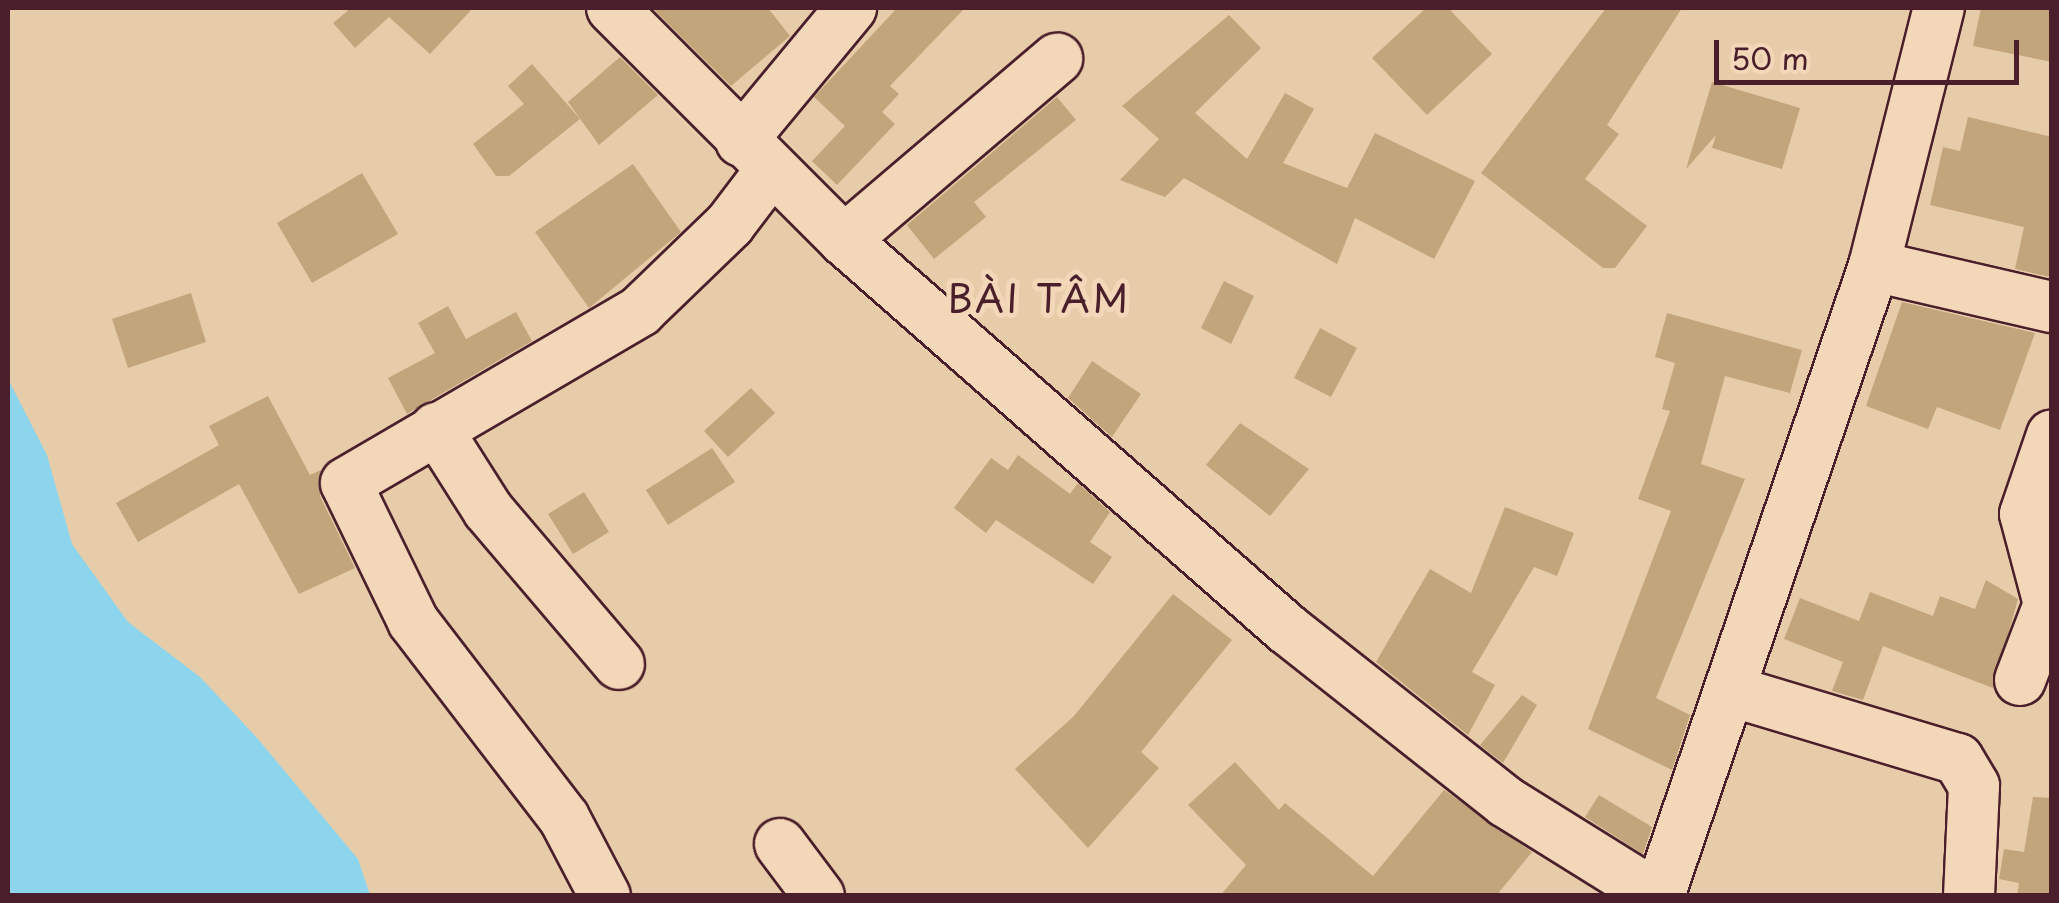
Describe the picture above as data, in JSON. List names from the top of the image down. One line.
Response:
{"districts":["BÀI TÂM"],"scale_bar":"50 m"}
